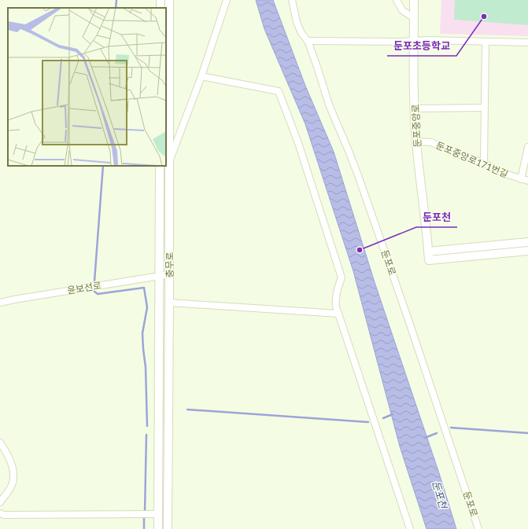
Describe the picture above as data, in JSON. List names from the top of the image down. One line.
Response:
{"streets":{"street":["둔포중앙로","둔포중앙로171번길","둔포로","충무로","윤보선로"]},"crossings":[["둔포중앙로","둔포중앙로171번길"],["충무로","윤보선로"]],"water":["둔포천"],"places":["둔포초등학교","둔포천"]}
